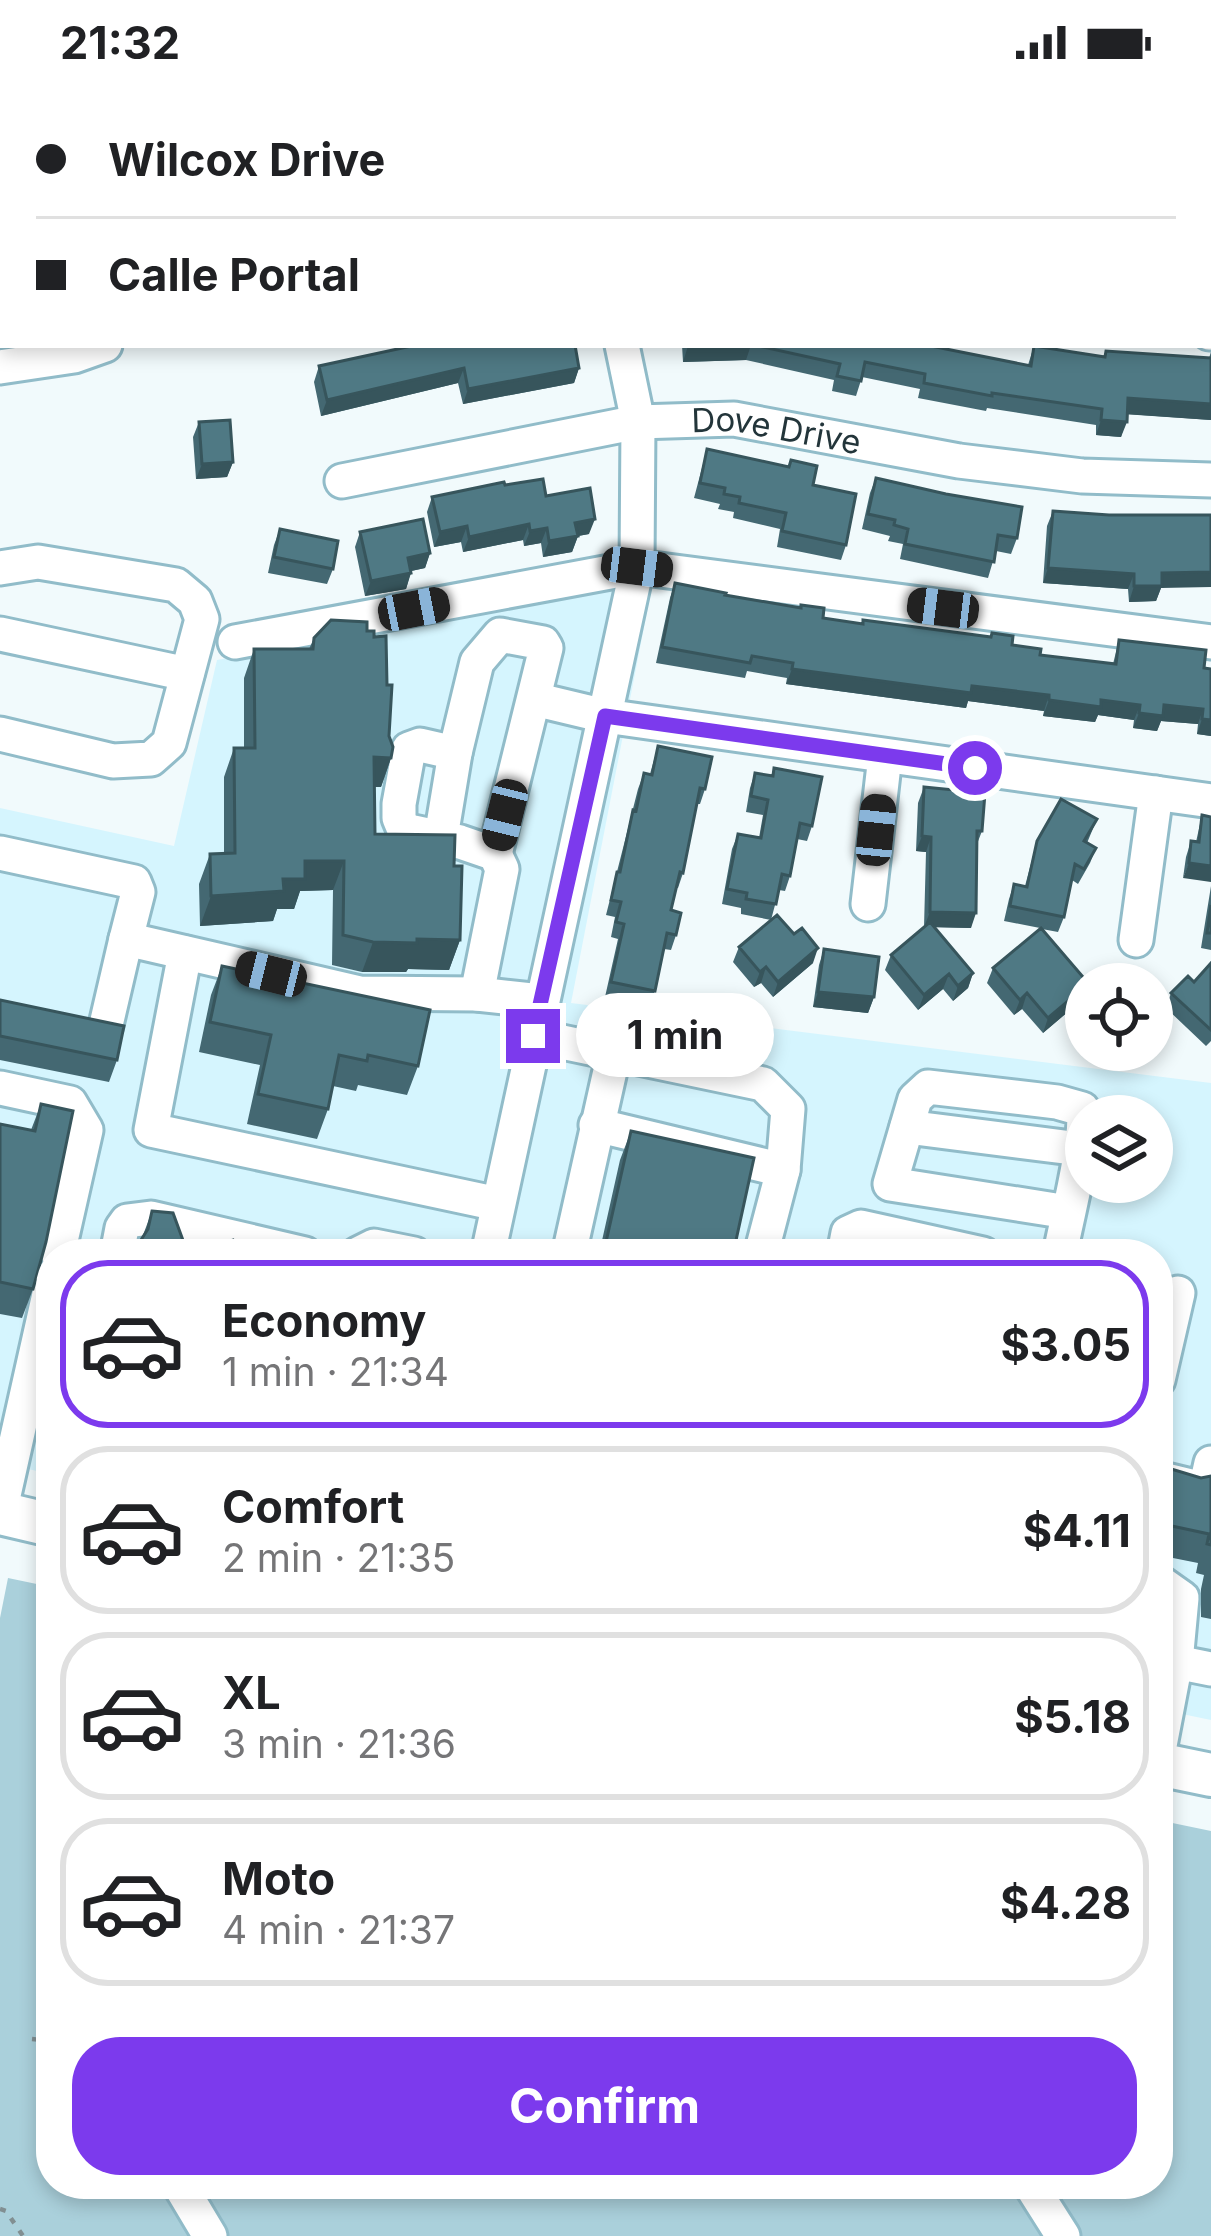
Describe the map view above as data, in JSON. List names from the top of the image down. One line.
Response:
{"streets":{"street":["Dove Drive"]},"page":{"status":"21:32","banner":["Wilcox Drive","Calle Portal"],"bubble":"1 min","list":[{"name":"Economy","note":"1 min · 21:34","value":"$3.05"},{"name":"Comfort","note":"2 min · 21:35","value":"$4.11"},{"name":"XL","note":"3 min · 21:36","value":"$5.18"},{"name":"Moto","note":"4 min · 21:37","value":"$4.28"}],"buttons":"Confirm"}}
